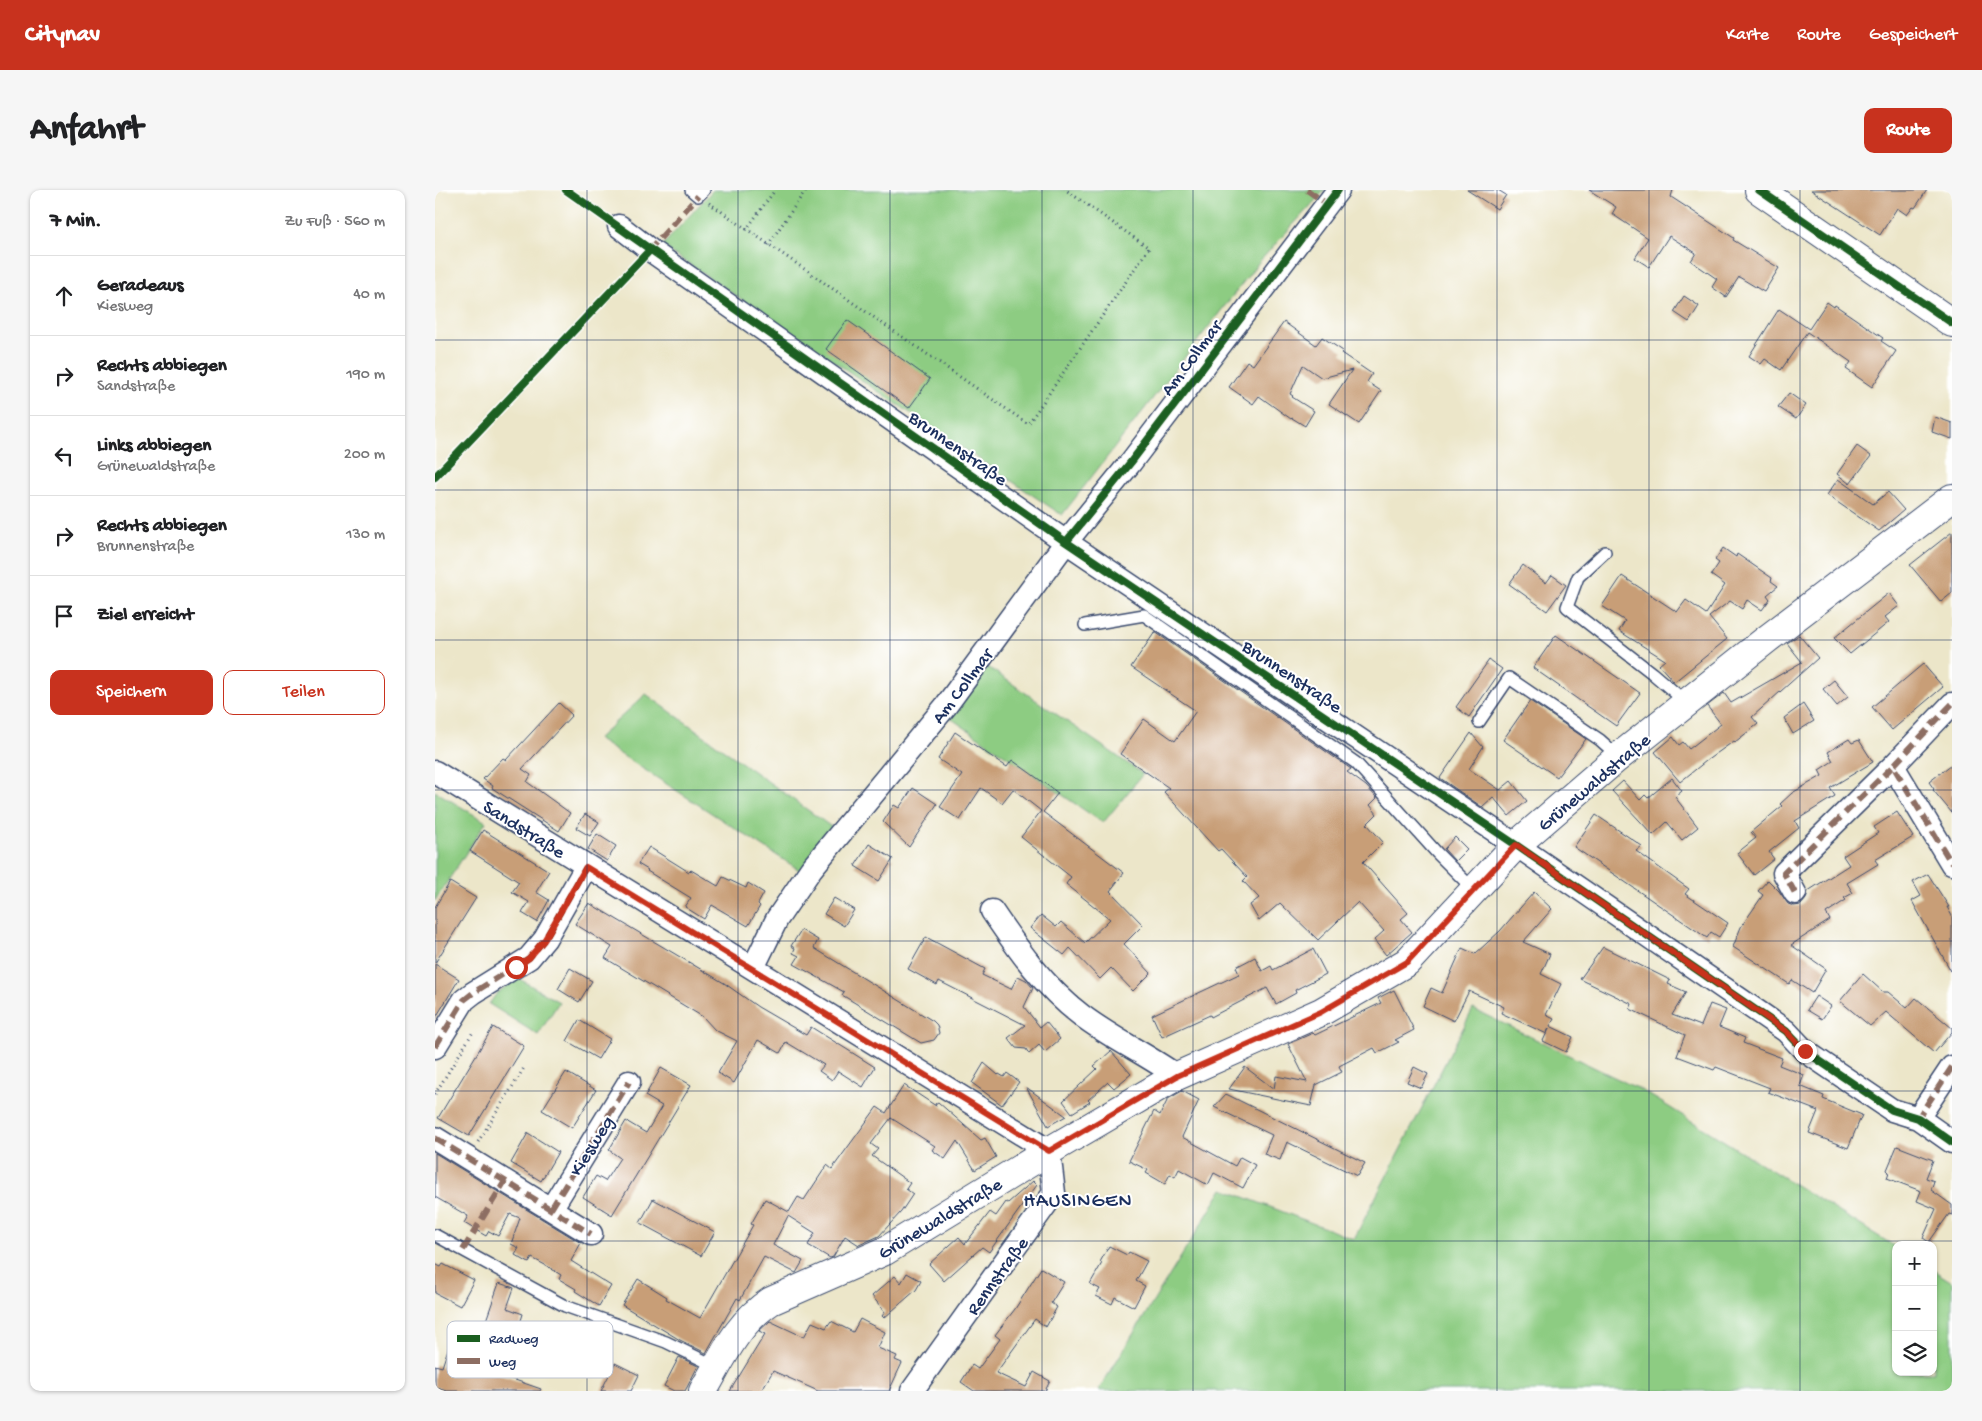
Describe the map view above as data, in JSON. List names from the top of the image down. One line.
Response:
{"streets":{"street":["Am Collmar","Brunnenstraße","Grünewaldstraße","Sandstraße","Kiesweg","Rennstraße"]},"crossings":[["Am Collmar","Brunnenstraße"],["Am Collmar","Sandstraße"],["Brunnenstraße","Grünewaldstraße"],["Grünewaldstraße","Sandstraße"],["Grünewaldstraße","Rennstraße"],["Sandstraße","Rennstraße"]],"districts":["HAUSINGEN"],"legend":["Radweg","Weg"],"page":{"header":"Citynav","nav":["Karte","Route","Gespeichert"],"buttons":["Route",["Speichern","Teilen"]],"title":"Anfahrt","heading":["7 Min.","Zu Fuß · 560 m"],"list":[["Geradeaus","Kiesweg","40 m"],["Rechts abbiegen","Sandstraße","190 m"],["Links abbiegen","Grünewaldstraße","200 m"],["Rechts abbiegen","Brunnenstraße","130 m"],"Ziel erreicht"],"map_buttons":["+","−"]}}
